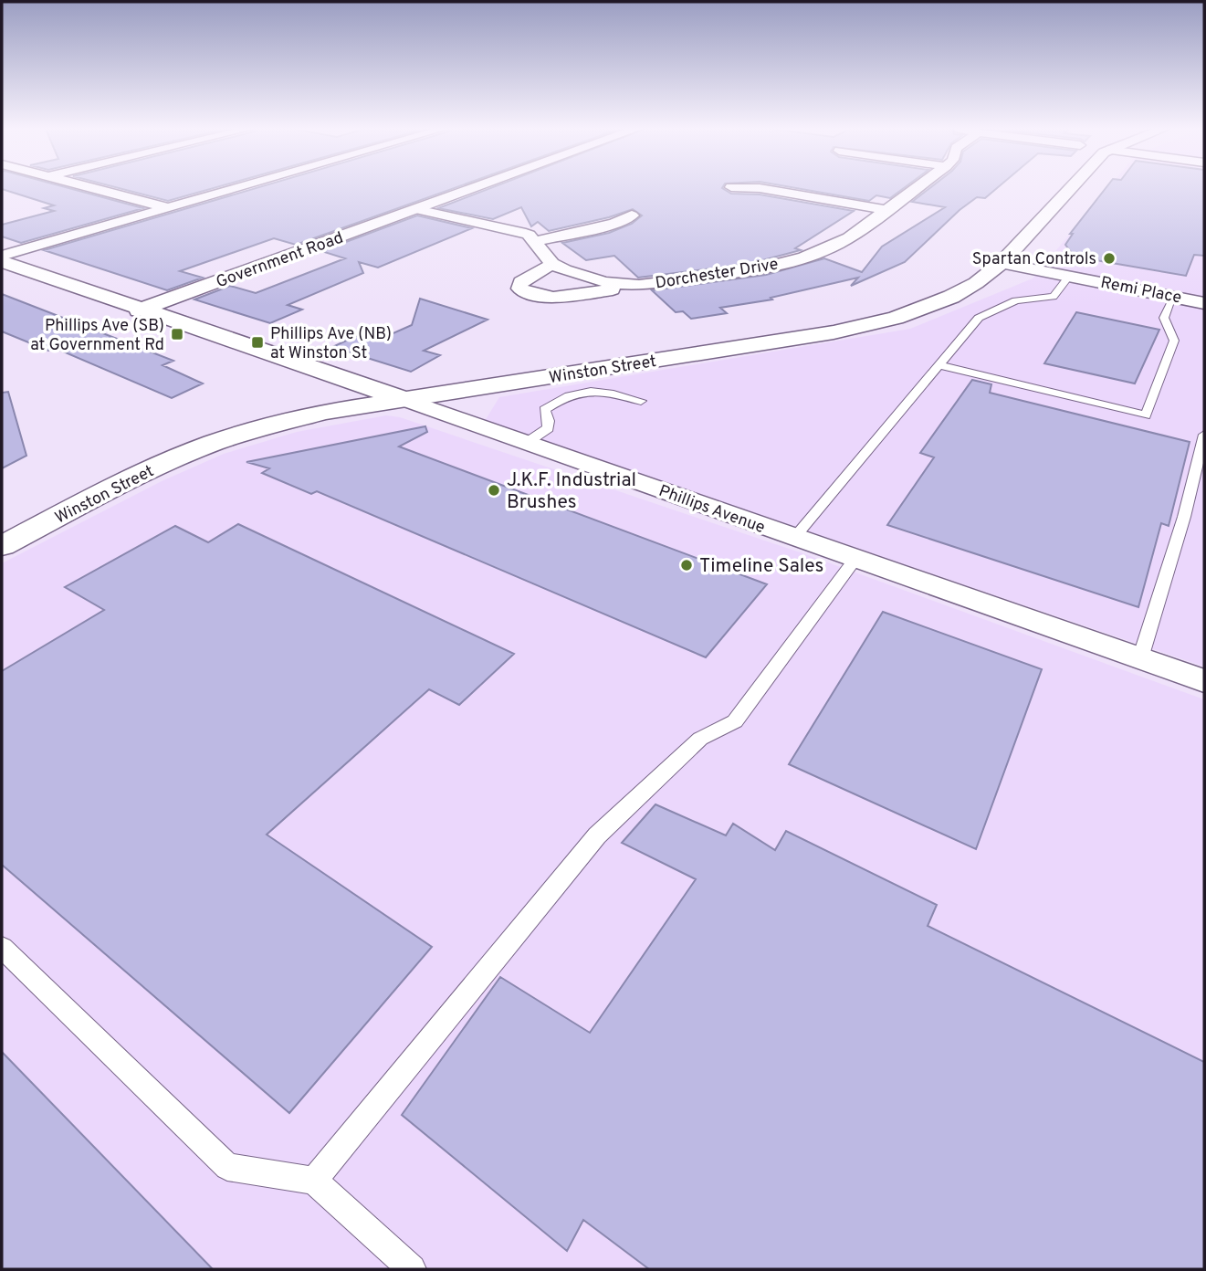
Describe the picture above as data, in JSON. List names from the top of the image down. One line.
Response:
{"streets":{"street":["Government Road","Dorchester Drive","Remi Place","Winston Street","Phillips Avenue"]},"crossings":[["Government Road","Phillips Avenue"],["Remi Place","Winston Street"],["Winston Street","Phillips Avenue"]],"places":{"other":["Spartan Controls","J.K.F. Industrial Brushes","Timeline Sales"],"transit":["Phillips Ave (SB) at Government Rd","Phillips Ave (NB) at Winston St"]}}
